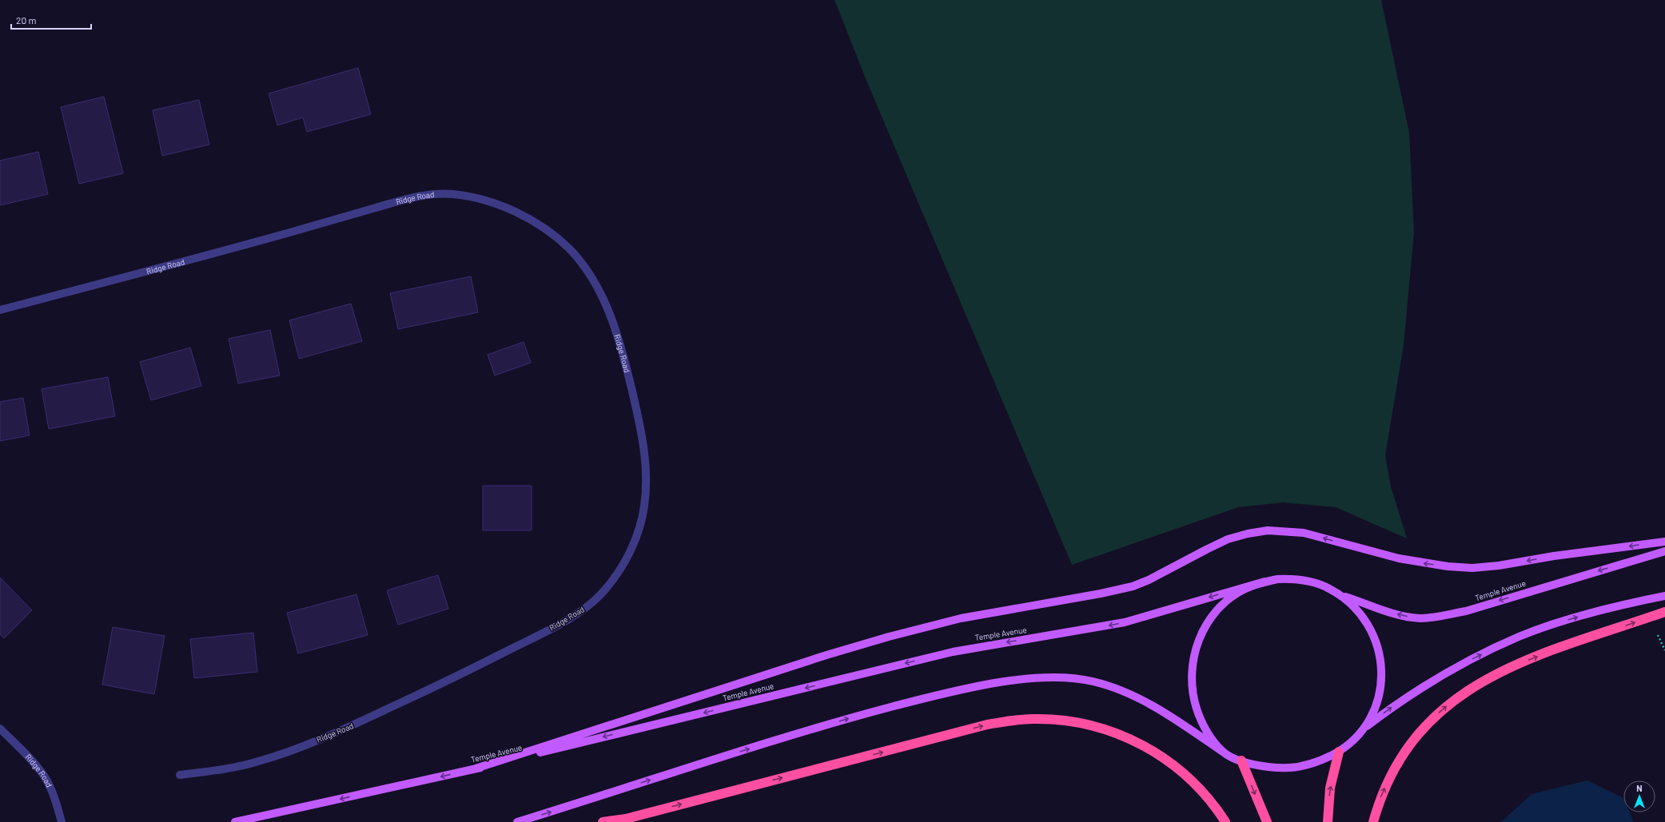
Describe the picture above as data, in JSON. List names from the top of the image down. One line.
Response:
{"streets":{"main road":["Temple Avenue"],"street":["Ridge Road"]},"scale_bar":"20 m","north":"top"}
